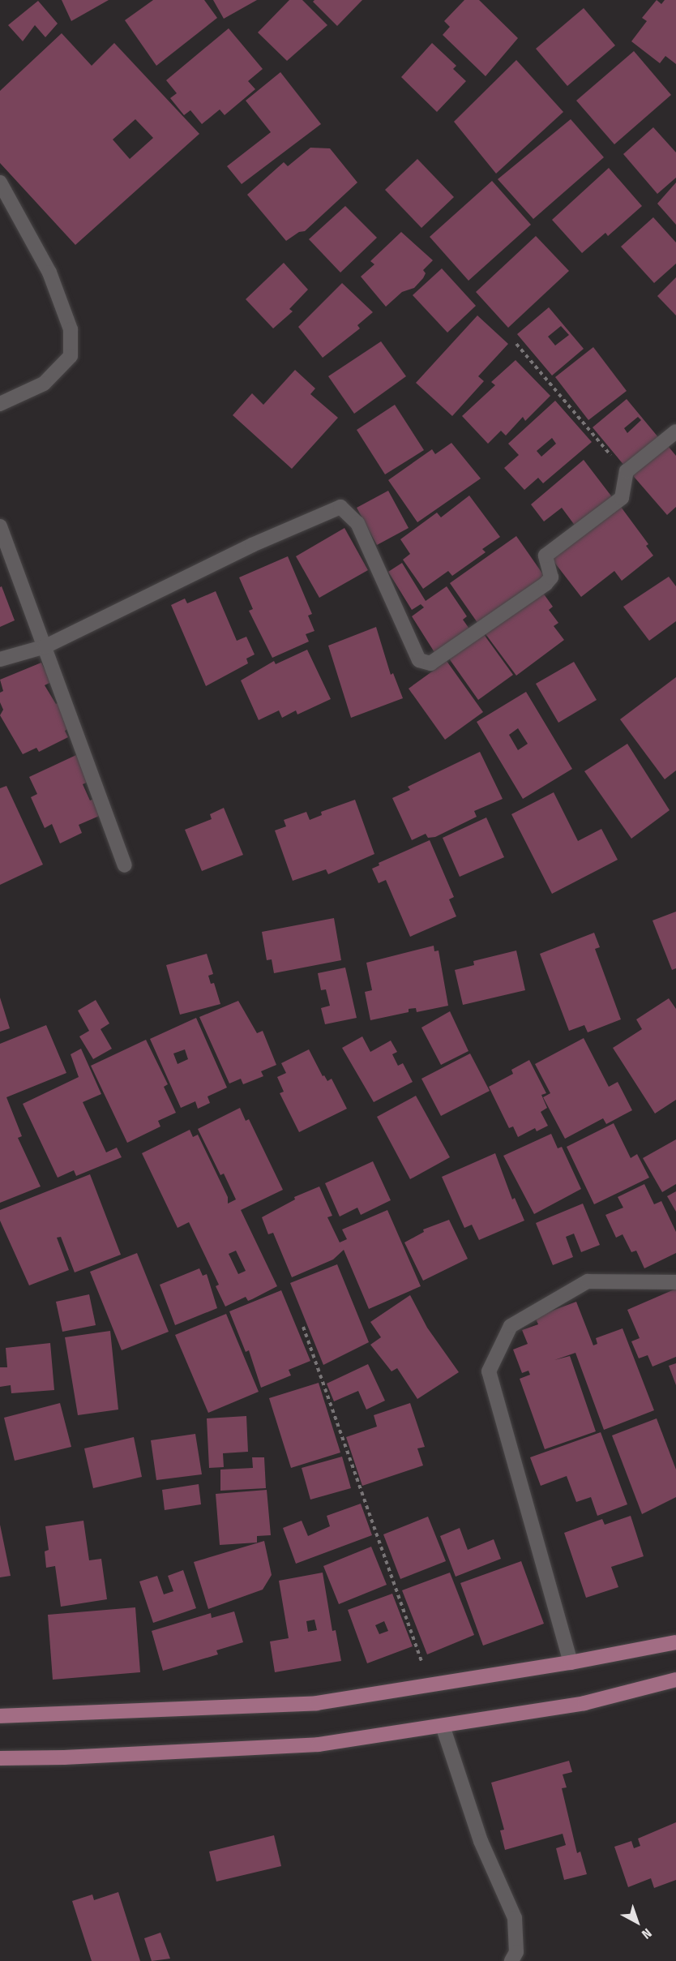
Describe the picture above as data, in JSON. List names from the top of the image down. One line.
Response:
{"north":"bottom right"}
